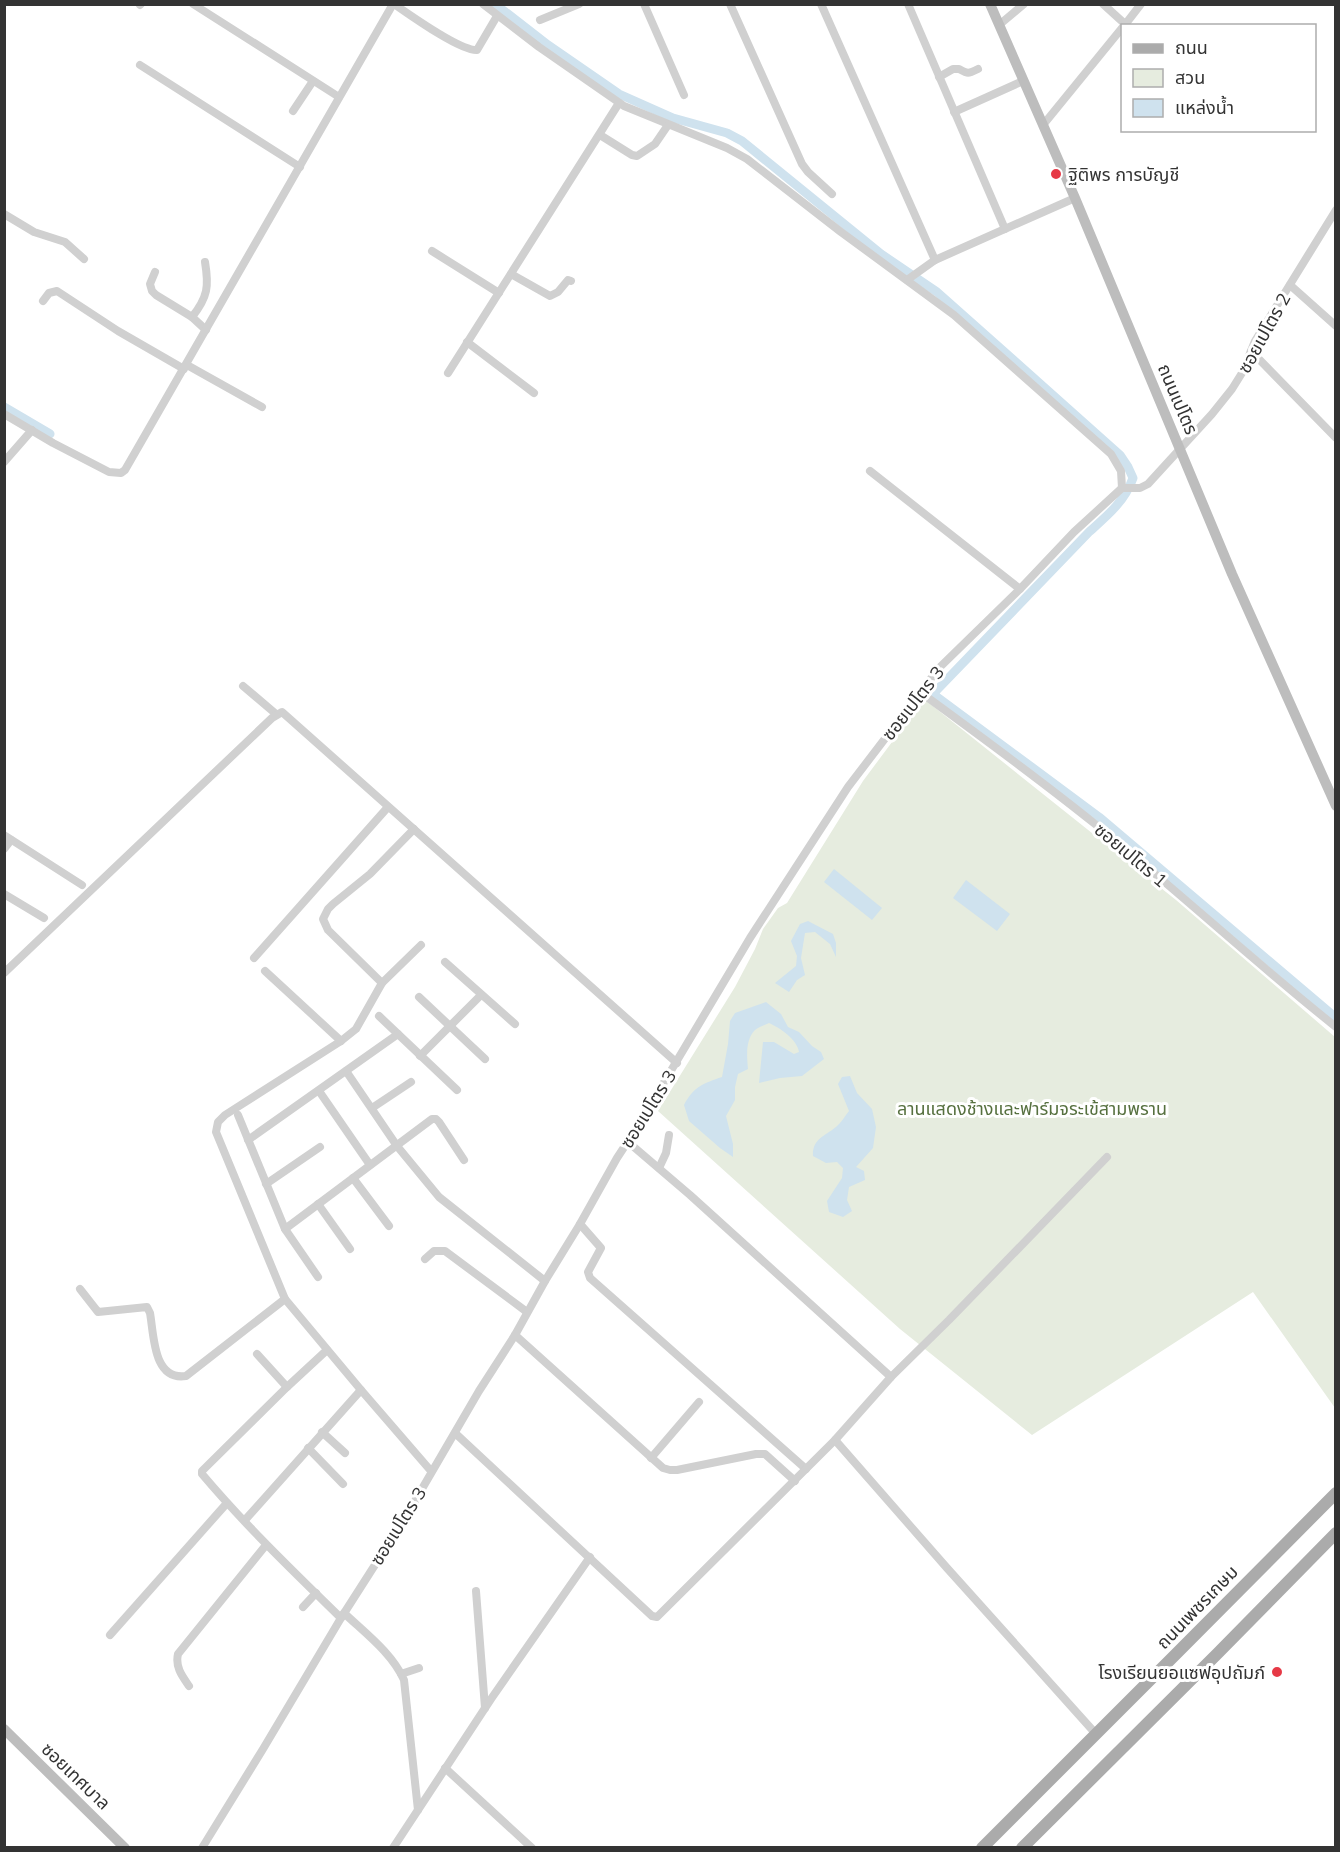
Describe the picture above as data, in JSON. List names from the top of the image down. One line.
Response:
{"streets":{"main road":["ถนนเพชรเกษม"],"street":["ซอยเปโตร 2","ถนนเปโตร","ซอยเปโตร 3","ซอยเปโตร 1","ซอยเทศบาล"]},"crossings":[["ซอยเปโตร 2","ถนนเปโตร"],["ซอยเปโตร 3","ซอยเปโตร 1"]],"parks":["ลานแสดงช้างและฟาร์มจระเข้สามพราน"],"places":["ฐิติพร การบัญชี","โรงเรียนยอแซฟอุปถัมภ์"],"legend":["ถนน","สวน","แหล่งน้ำ"]}
